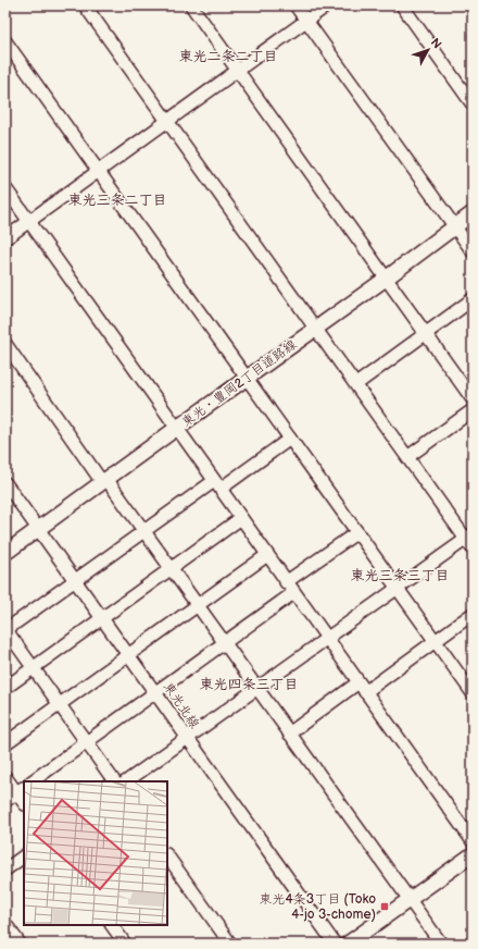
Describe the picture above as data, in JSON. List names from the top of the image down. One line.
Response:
{"streets":{"street":["東光・豊岡2丁目道路線","東光北線"]},"crossings":[["東光・豊岡2丁目道路線","東光北線"]],"districts":["東光二条二丁目","東光三条二丁目","東光三条三丁目","東光四条三丁目"],"places":{"transit":["東光4条3丁目 (Toko 4-jo 3-chome)"]},"north":"top right"}
